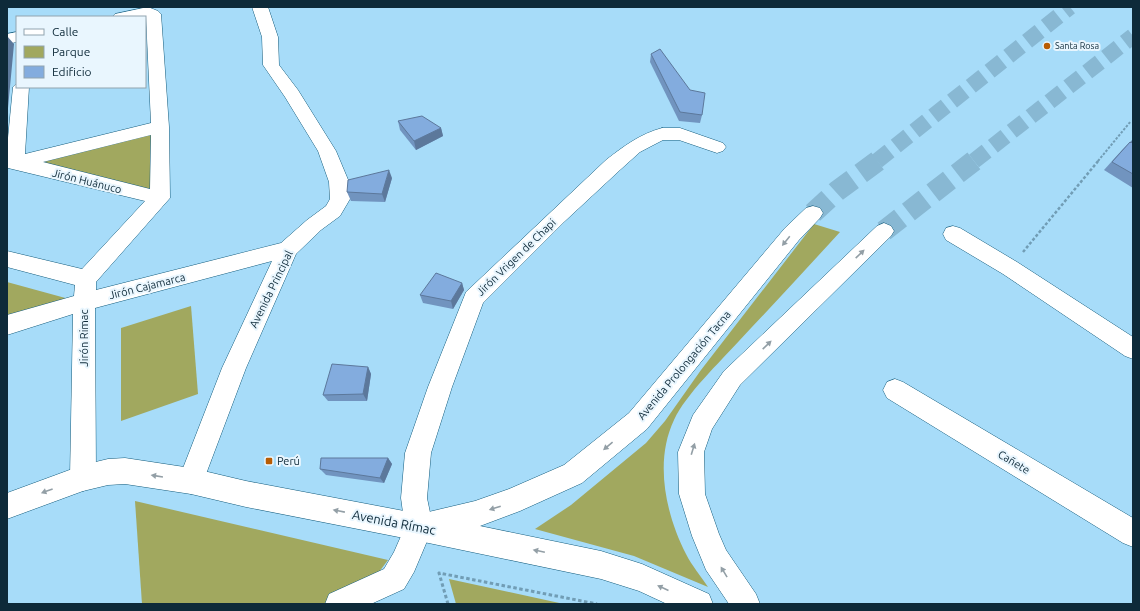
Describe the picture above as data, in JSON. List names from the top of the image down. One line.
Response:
{"streets":{"street":["Jirón Huánuco","Jirón Vrigen de Chapi","Jirón Cajamarca","Avenida Principal","Jirón Rimac","Avenida Prolongación Tacna","Cañete","Avenida Rímac"]},"crossings":[["Jirón Vrigen de Chapi","Avenida Prolongación Tacna"],["Jirón Vrigen de Chapi","Avenida Rímac"],["Jirón Cajamarca","Avenida Principal"],["Jirón Cajamarca","Jirón Rimac"],["Avenida Principal","Avenida Rímac"],["Jirón Rimac","Avenida Rímac"],["Avenida Prolongación Tacna","Avenida Rímac"]],"one_way":["Avenida Prolongación Tacna","Avenida Rímac"],"places":{"other":["Santa Rosa"],"transit":["Perú"]},"legend":["Calle","Parque","Edificio"]}
